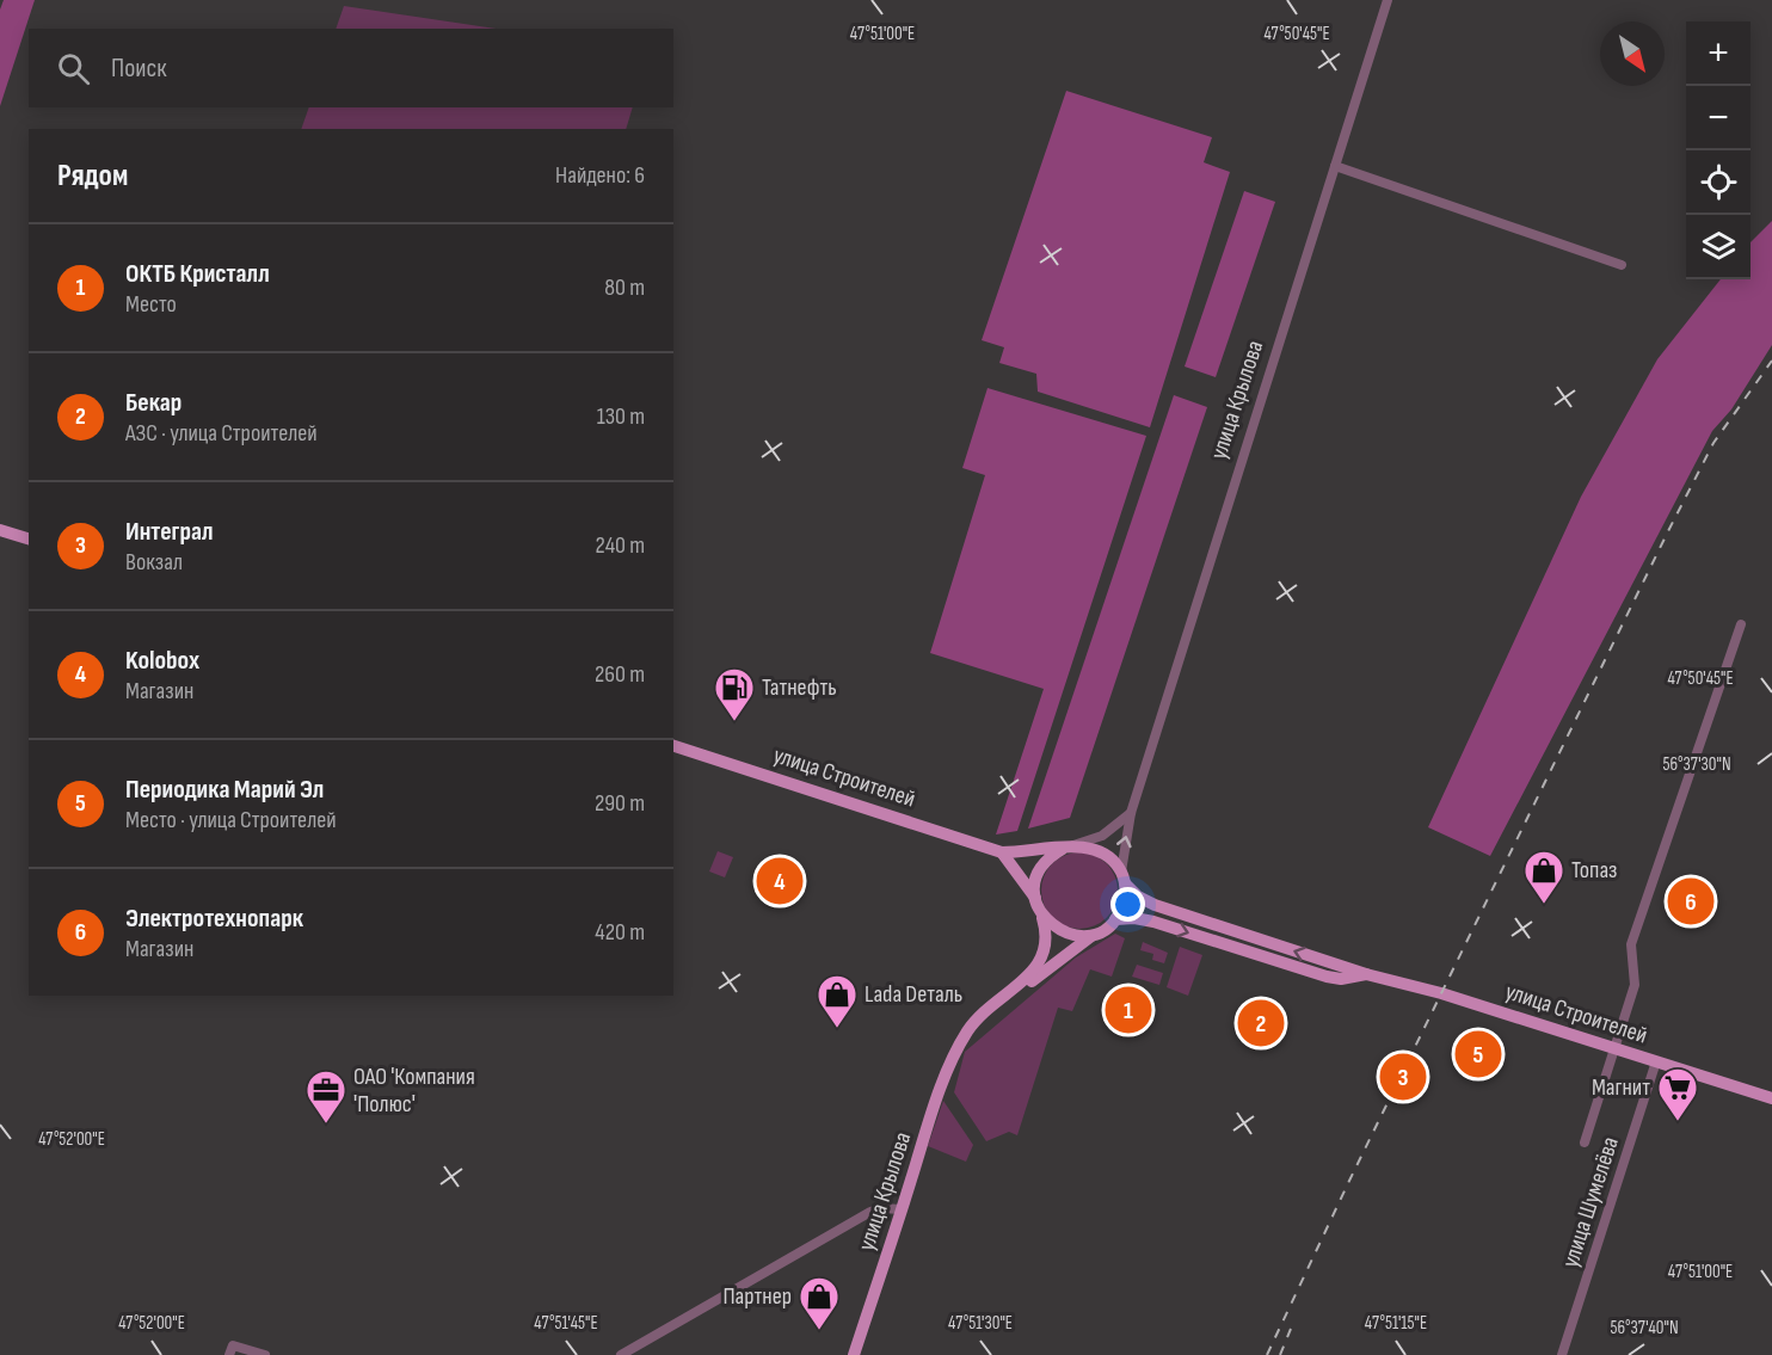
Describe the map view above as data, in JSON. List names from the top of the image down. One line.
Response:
{"streets":{"main road":["улица Крылова","улица Строителей"],"street":["улица Шумелёва"]},"crossings":[["улица Крылова","улица Строителей"],["улица Строителей","улица Шумелёва"]],"places":{"fuel station":["Татнефть"],"shop":["Топаз","Lada Dеталь","Партнер"],"supermarket":["Магнит"],"office":["ОАО 'Компания 'Полюс'"]},"north":"bottom right","page":{"map_buttons":["+","−"],"search":"Поиск","heading":["Рядом","Найдено: 6"],"list":[{"mark":"1","name":"ОКТБ Кристалл","note":"Место","value":"80 m"},{"mark":"2","name":"Бекар","note":"АЗС · улица Строителей","value":"130 m"},{"mark":"3","name":"Интеграл","note":"Вокзал","value":"240 m"},{"mark":"4","name":"Kolobox","note":"Магазин","value":"260 m"},{"mark":"5","name":"Периодика Марий Эл","note":"Место · улица Строителей","value":"290 m"},{"mark":"6","name":"Электротехнопарк","note":"Магазин","value":"420 m"}],"pins":["4","6","1","2","5","3"]},"coordinates":["47°51'00\"E","47°50'45\"E","56°37'30\"N","47°52'00\"E","47°51'45\"E","47°51'30\"E","47°51'15\"E","56°37'40\"N"]}
